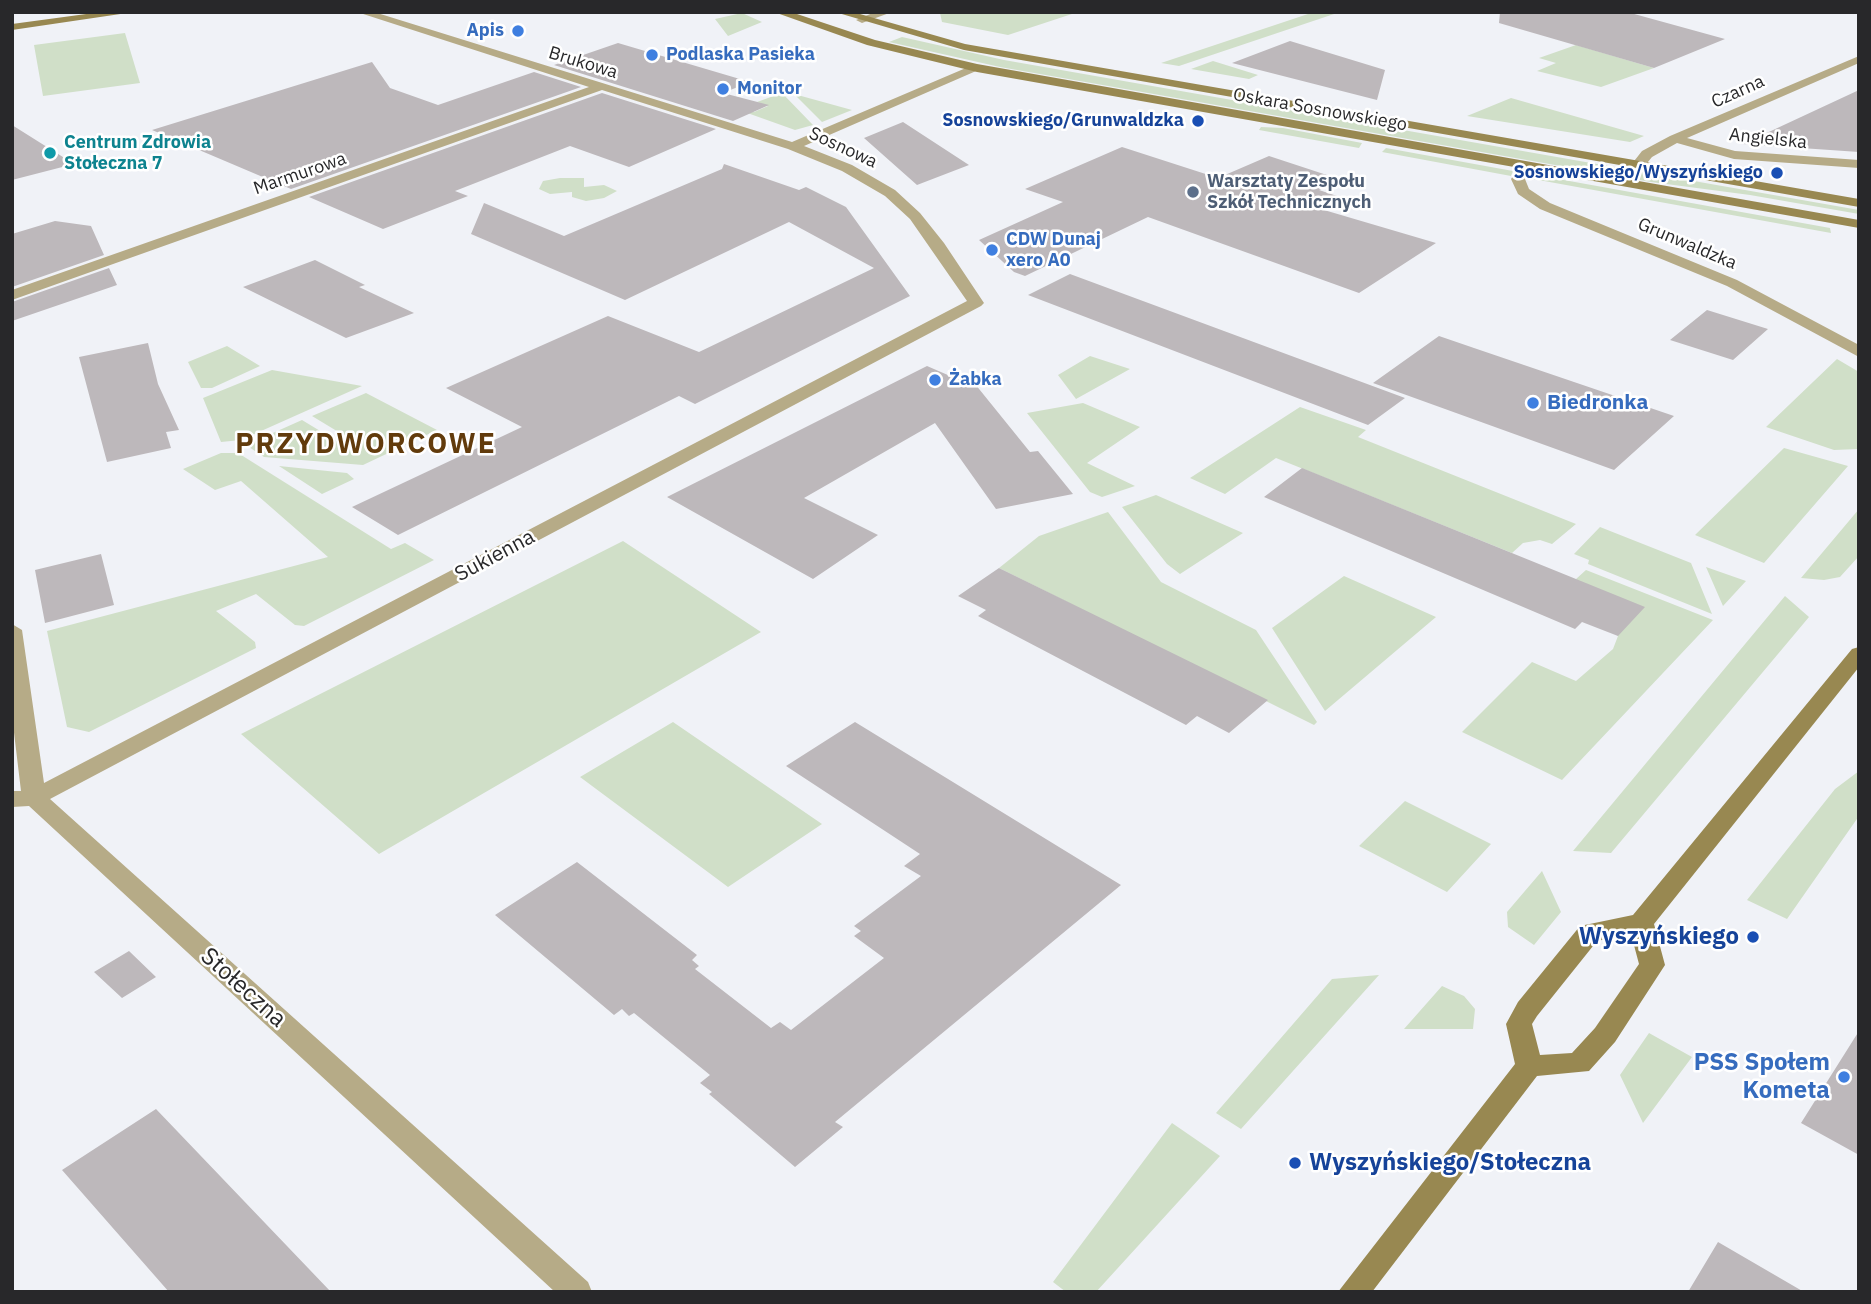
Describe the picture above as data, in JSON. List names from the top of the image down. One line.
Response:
{"streets":{"street":["Brukowa","Czarna","Oskara Sosnowskiego","Angielska","Sosnowa","Marmurowa","Grunwaldzka","Sukienna","Stołeczna"]},"crossings":[["Brukowa","Sosnowa"],["Brukowa","Marmurowa"],["Czarna","Oskara Sosnowskiego"],["Czarna","Angielska"],["Oskara Sosnowskiego","Sosnowa"],["Oskara Sosnowskiego","Grunwaldzka"],["Sosnowa","Sukienna"],["Sukienna","Stołeczna"]],"districts":["PRZYDWORCOWE"],"places":["Apis","Podlaska Pasieka","Monitor","Sosnowskiego/Grunwaldzka","Centrum Zdrowia Stołeczna 7","Sosnowskiego/Wyszyńskiego","Warsztaty Zespołu Szkół Technicznych","CDW Dunaj xero A0","Żabka","Biedronka","Wyszyńskiego","PSS Społem Kometa","Wyszyńskiego/Stołeczna"]}
